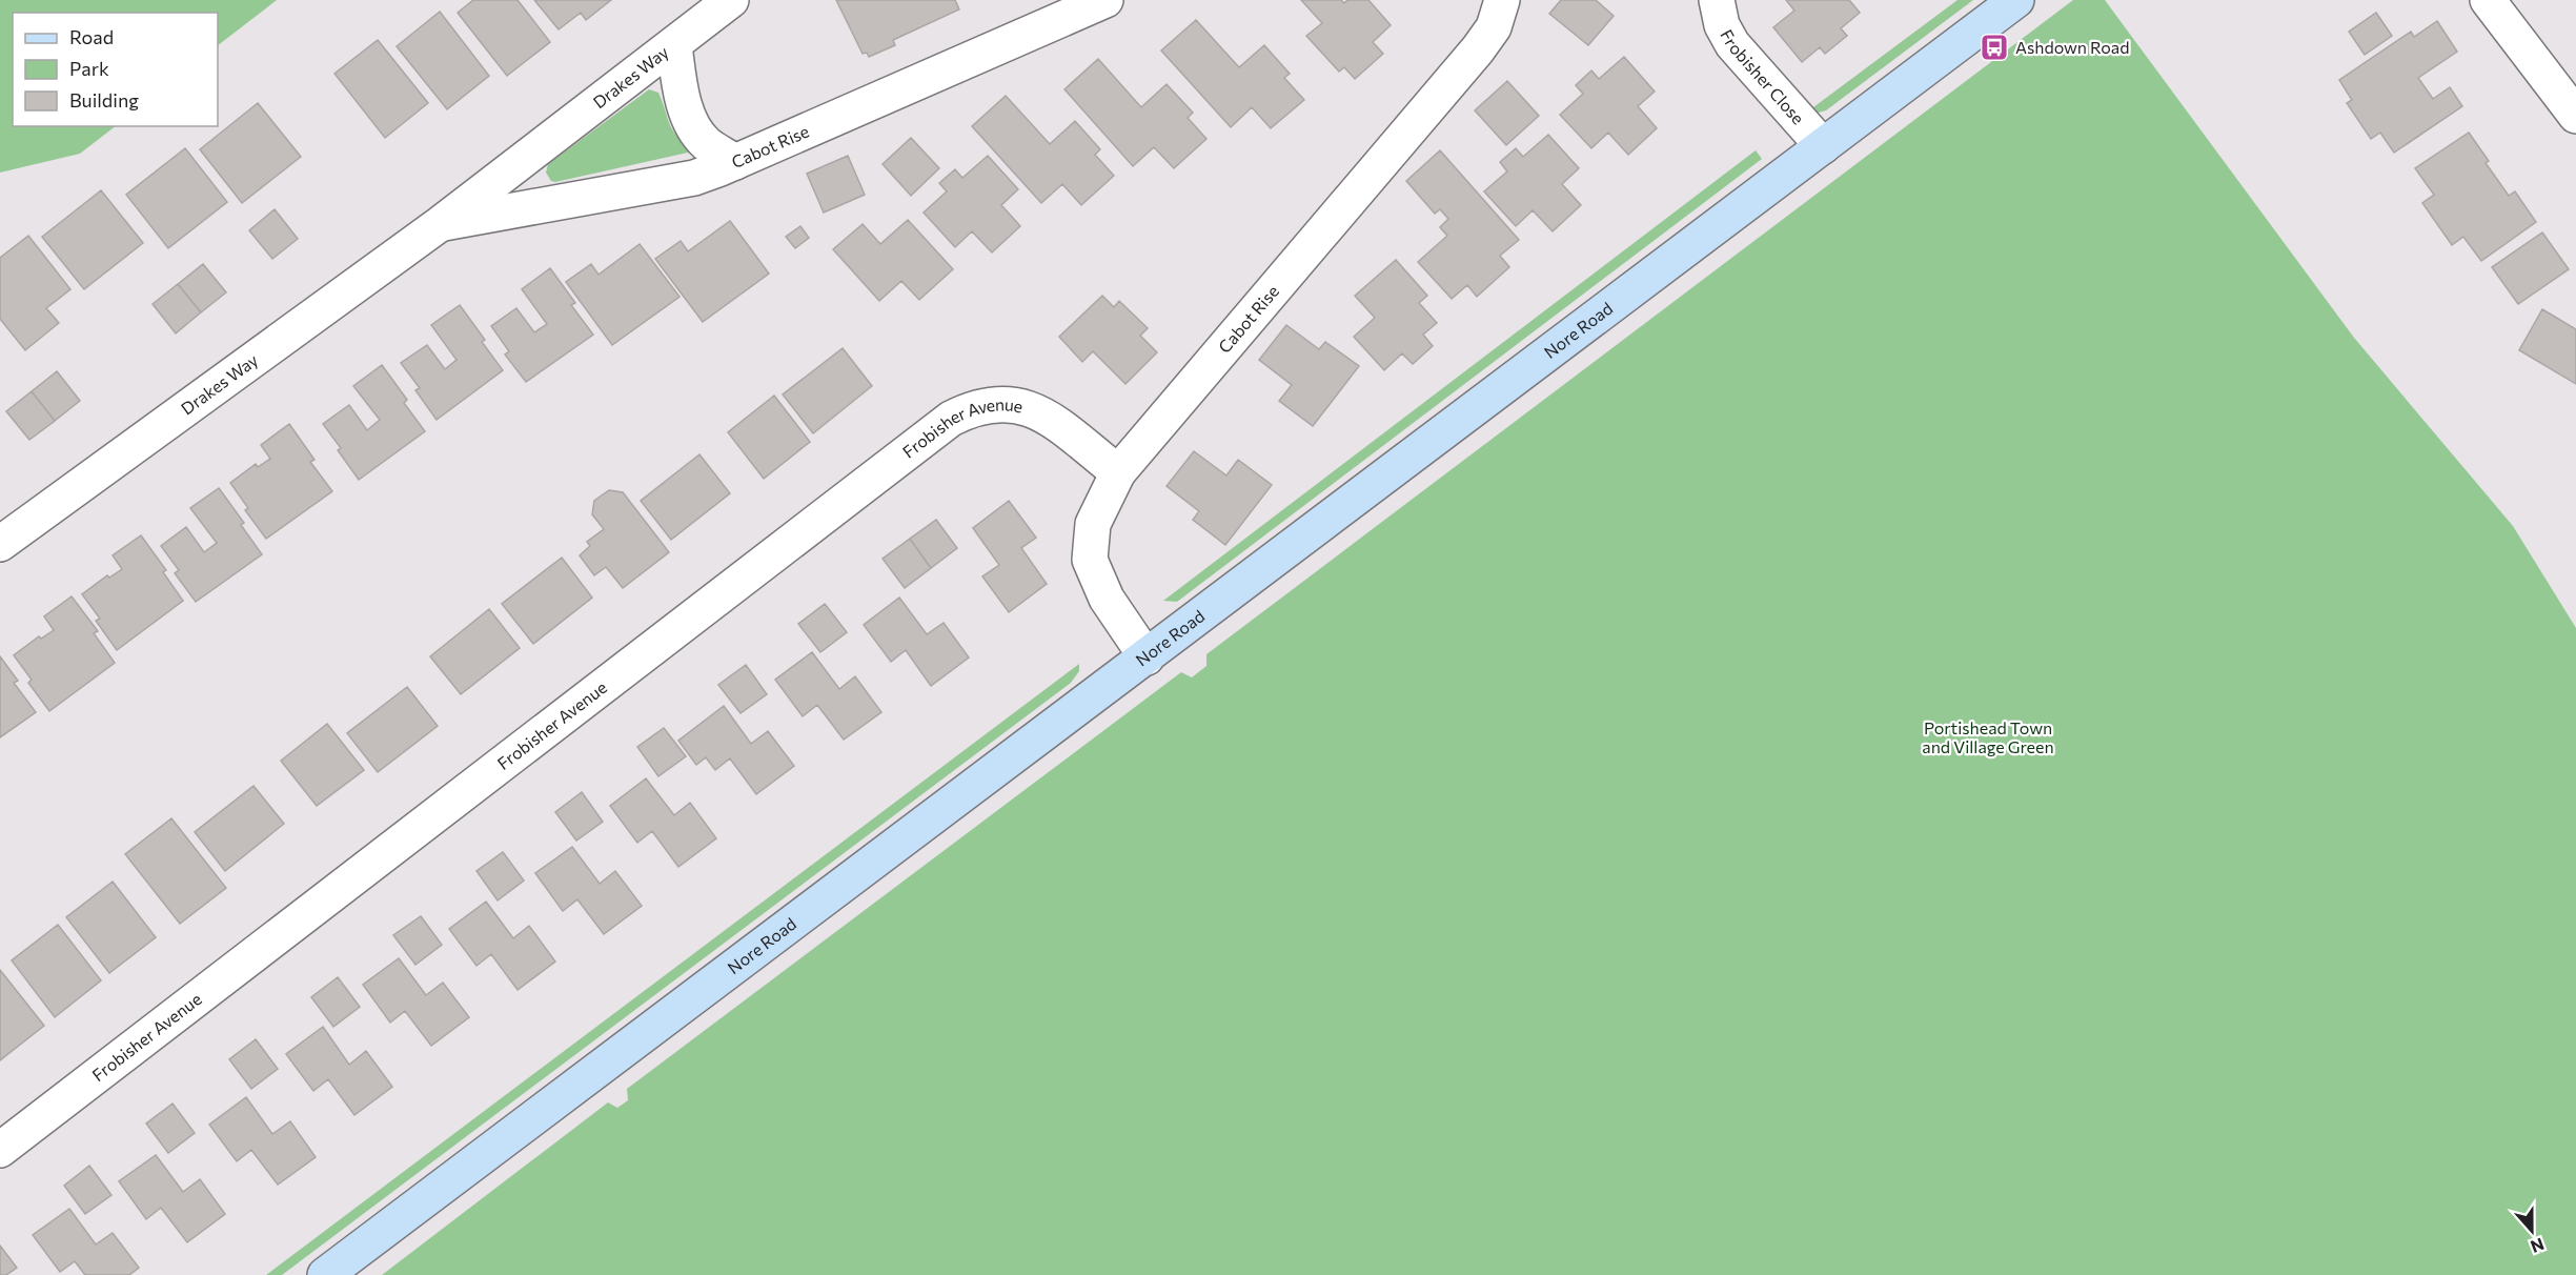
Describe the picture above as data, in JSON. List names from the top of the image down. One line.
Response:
{"streets":{"street":["Frobisher Close","Drakes Way","Cabot Rise","Nore Road","Frobisher Avenue"]},"crossings":[["Frobisher Close","Nore Road"],["Drakes Way","Cabot Rise"],["Cabot Rise","Nore Road"],["Cabot Rise","Frobisher Avenue"]],"parks":["Portishead Town and Village Green"],"places":{"bus stop":["Ashdown Road"]},"legend":["Road","Park","Building"],"north":"bottom"}
